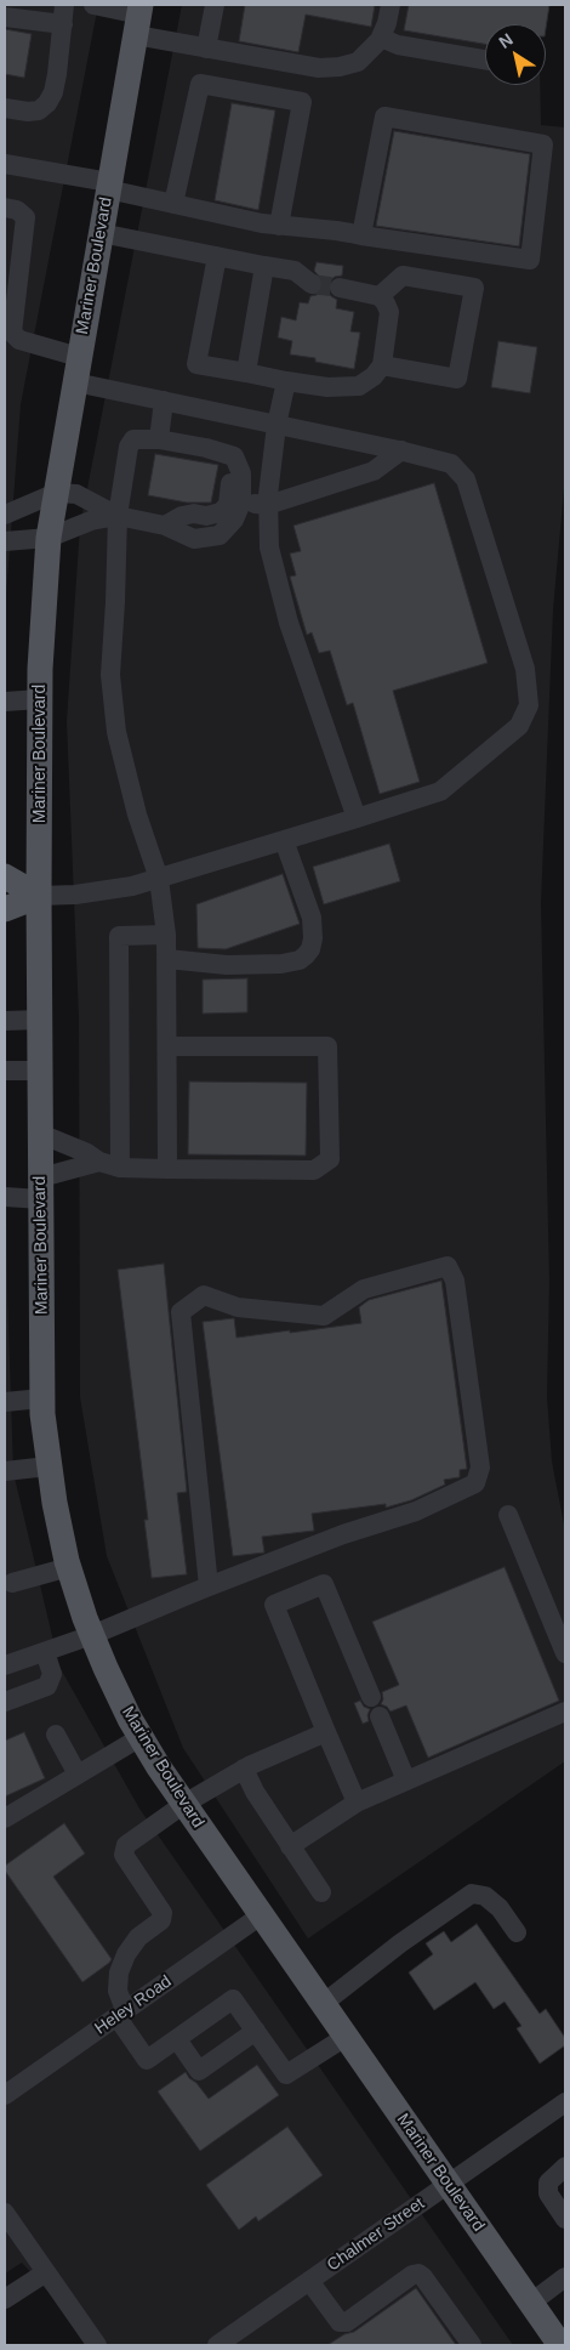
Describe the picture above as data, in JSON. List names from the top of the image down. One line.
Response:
{"streets":{"main road":["Mariner Boulevard"],"street":["Heley Road","Chalmer Street"]},"crossings":[["Mariner Boulevard","Heley Road"],["Mariner Boulevard","Chalmer Street"]],"north":"top left"}
